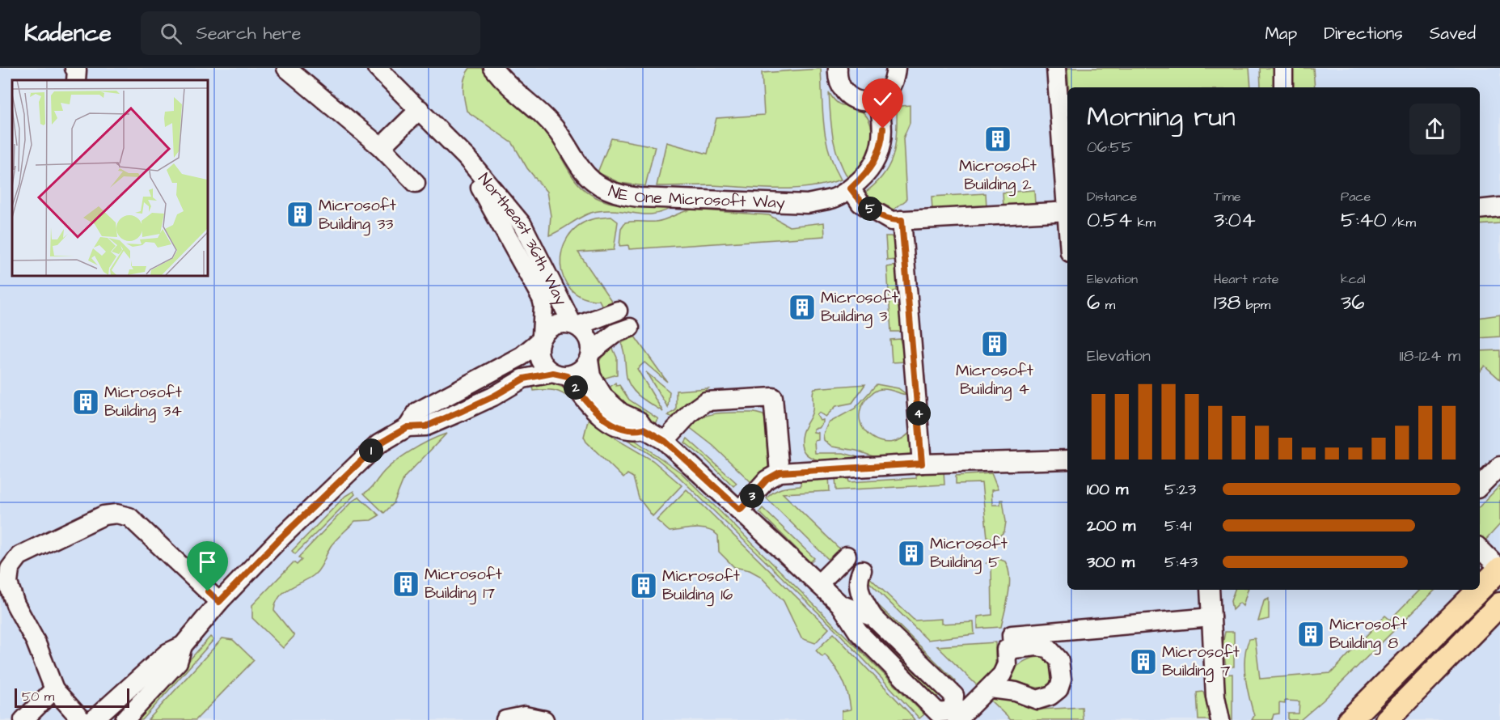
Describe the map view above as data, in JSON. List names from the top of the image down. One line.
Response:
{"streets":{"street":["NE One Microsoft Way","Northeast 36th Way"]},"places":{"building":["Microsoft Building 2","Microsoft Building 33","Microsoft Building 3","Microsoft Building 4","Microsoft Building 34","Microsoft Building 5","Microsoft Building 17","Microsoft Building 16","Microsoft Building 8","Microsoft Building 7"]},"scale_bar":"50 m","page":{"header":"Kadence","search":"Search here","nav":["Map","Directions","Saved"],"heading":["Morning run","06:55"],"stats":[["Distance","0.54 km"],["Time","3:04"],["Pace","5:40 /km"],["Elevation","6 m"],["Heart rate","138 bpm"],["kcal","36"]],"pins":["5","2","4","1","3"],"chart":["Elevation","118–124 m"],"list":[{"name":"100 m","note":"5:23"},{"name":"200 m","note":"5:41"},{"name":"300 m","note":"5:43"}],"scale":"50 m"}}
